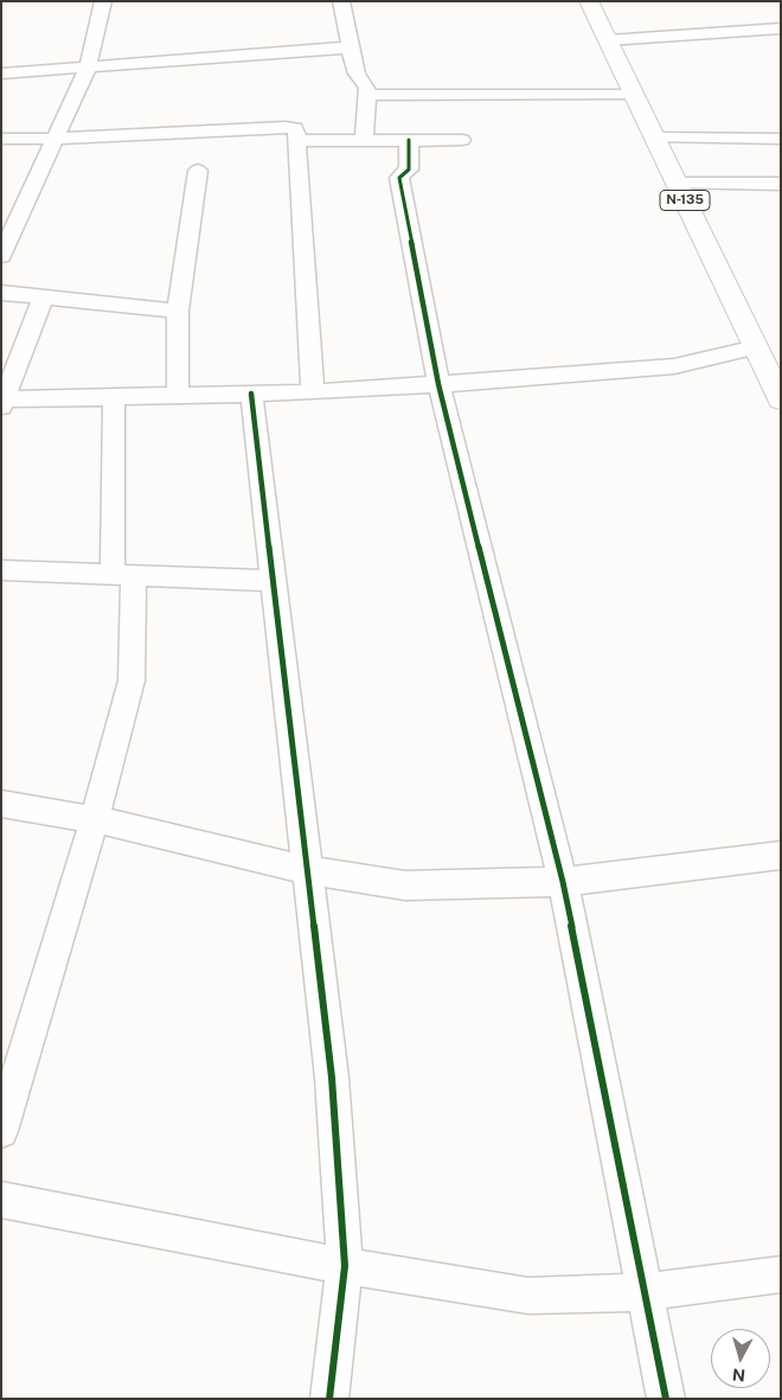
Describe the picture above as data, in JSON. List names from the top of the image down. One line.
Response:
{"streets":{"highway":["N-135"]},"north":"bottom"}
